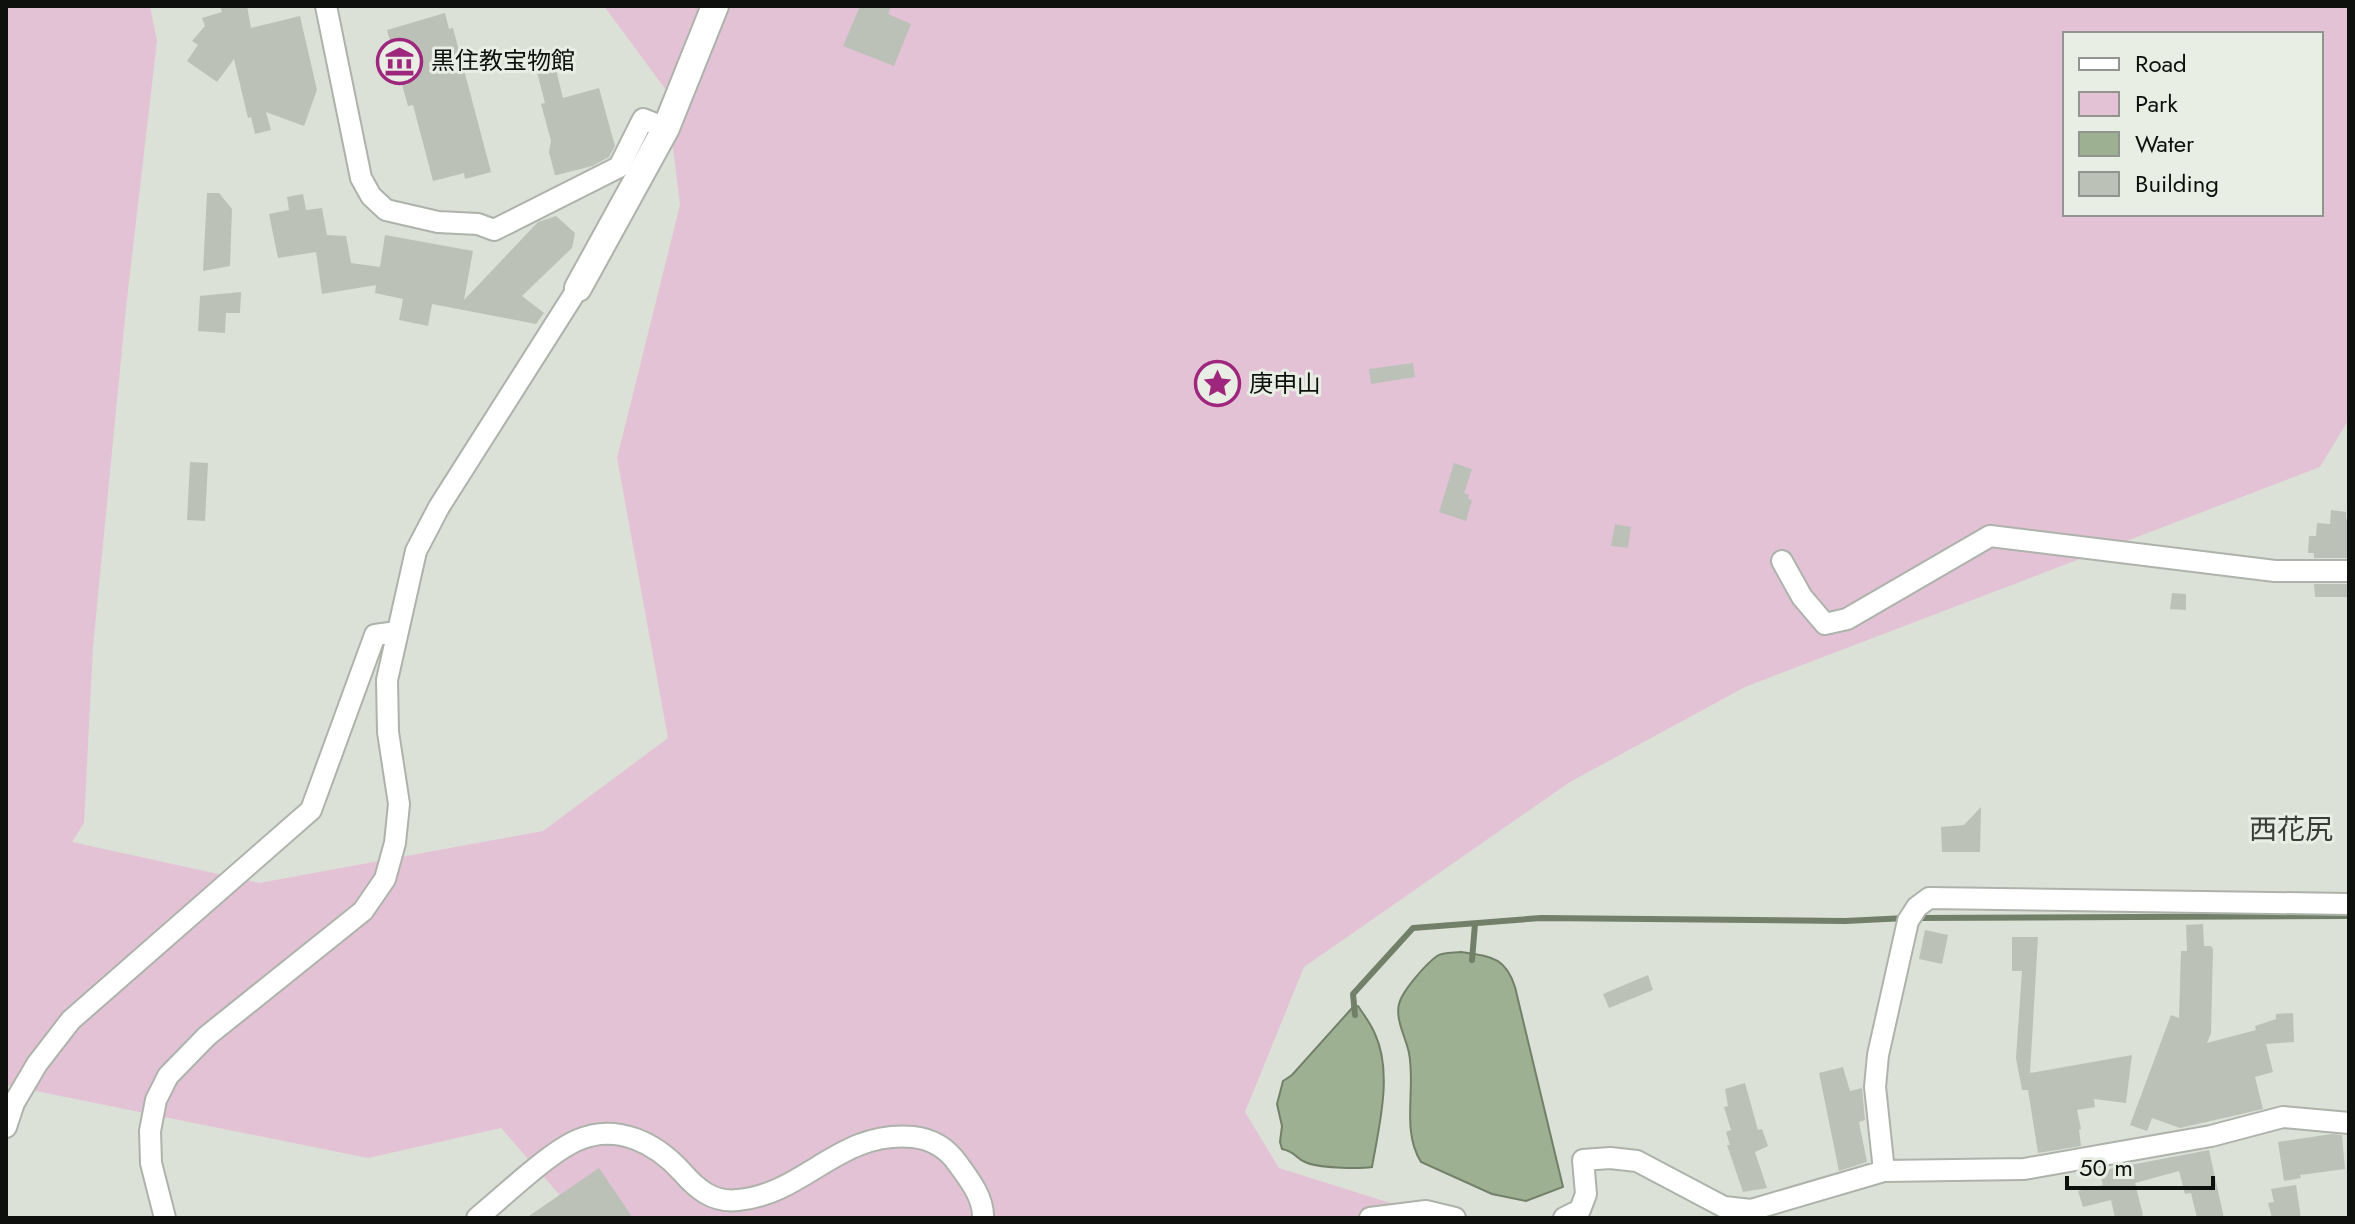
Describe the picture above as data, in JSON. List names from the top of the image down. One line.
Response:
{"districts":["西花尻"],"places":{"museum":["黒住教宝物館"],"place":["庚申山"]},"legend":["Road","Park","Water","Building"],"scale_bar":"50 m"}
